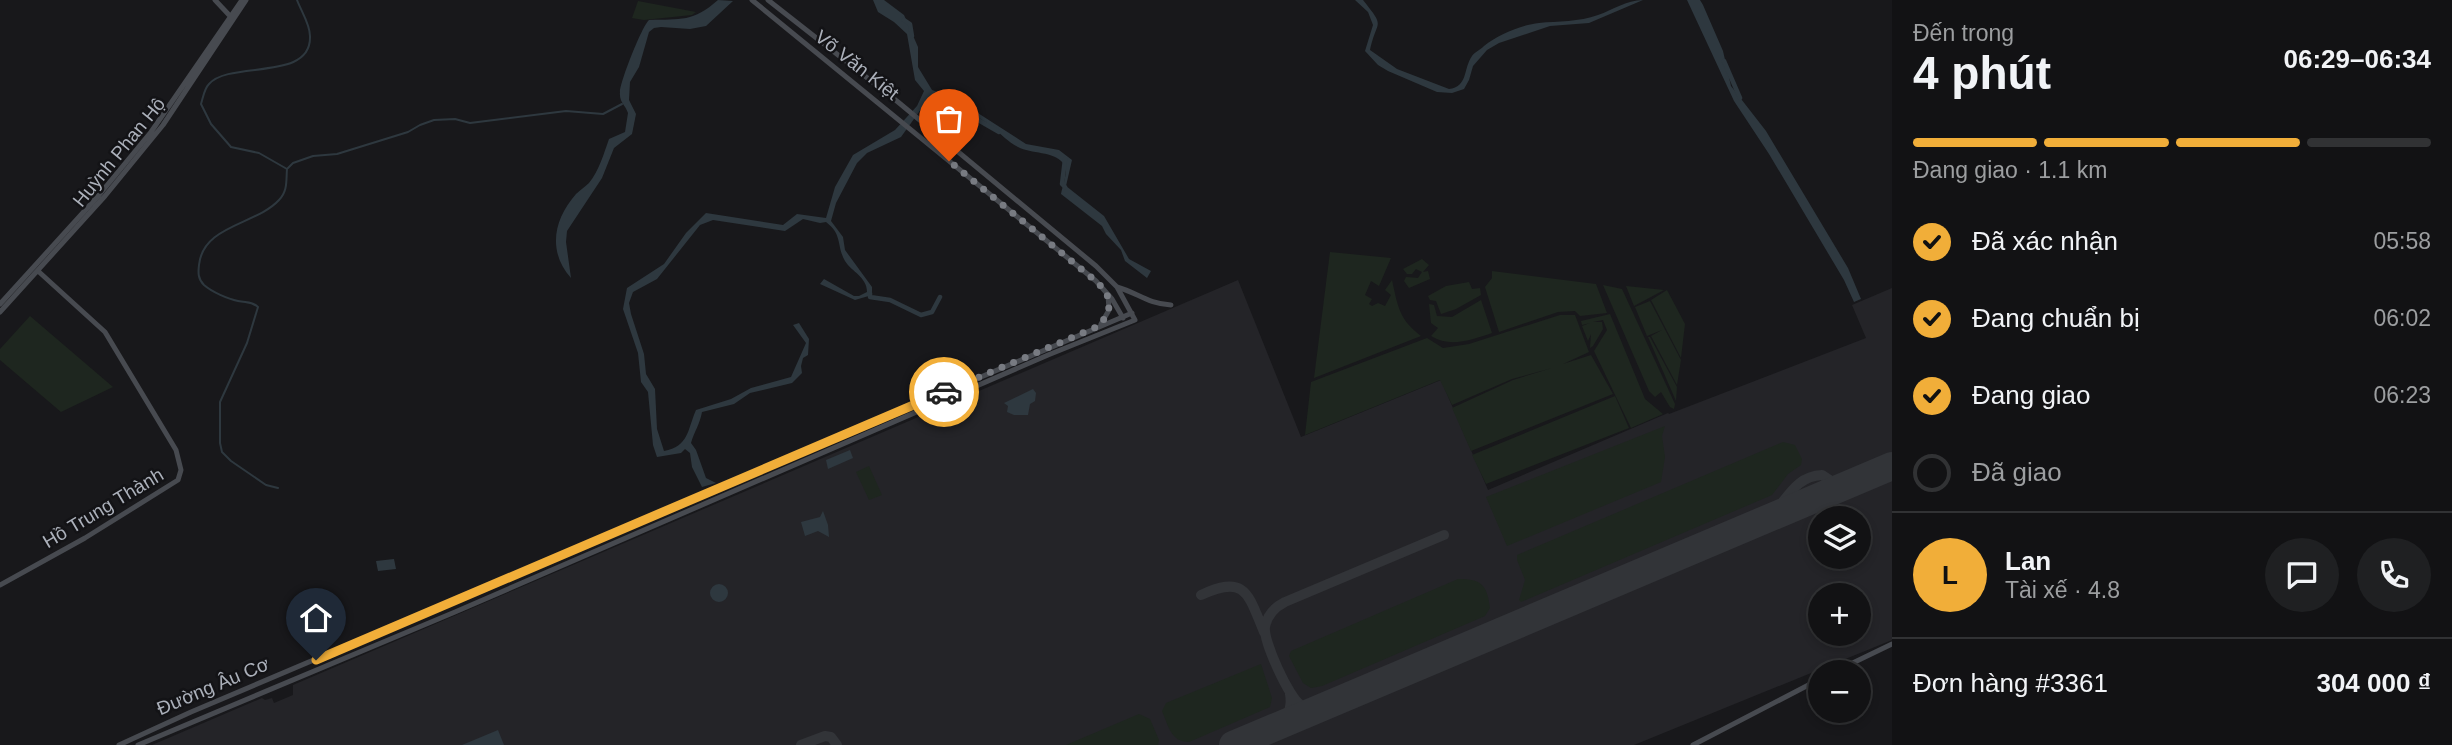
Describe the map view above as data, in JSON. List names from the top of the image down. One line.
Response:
{"streets":{"street":["Võ Văn Kiệt","Huỳnh Phan Hộ","Hồ Trung Thành","Đường Âu Cơ"]},"crossings":[["Võ Văn Kiệt","Đường Âu Cơ"],["Huỳnh Phan Hộ","Hồ Trung Thành"]],"page":{"heading":["4 phút","Đến trong","06:29–06:34"],"panel":["Lan","Tài xế · 4.8","Đơn hàng #3361","304 000 ₫"],"bar":"Đang giao · 1.1 km","list":[["Đã xác nhận","05:58"],["Đang chuẩn bị","06:02"],["Đang giao","06:23"],"Đã giao"],"map_buttons":["+","−"],"round":"L"}}
